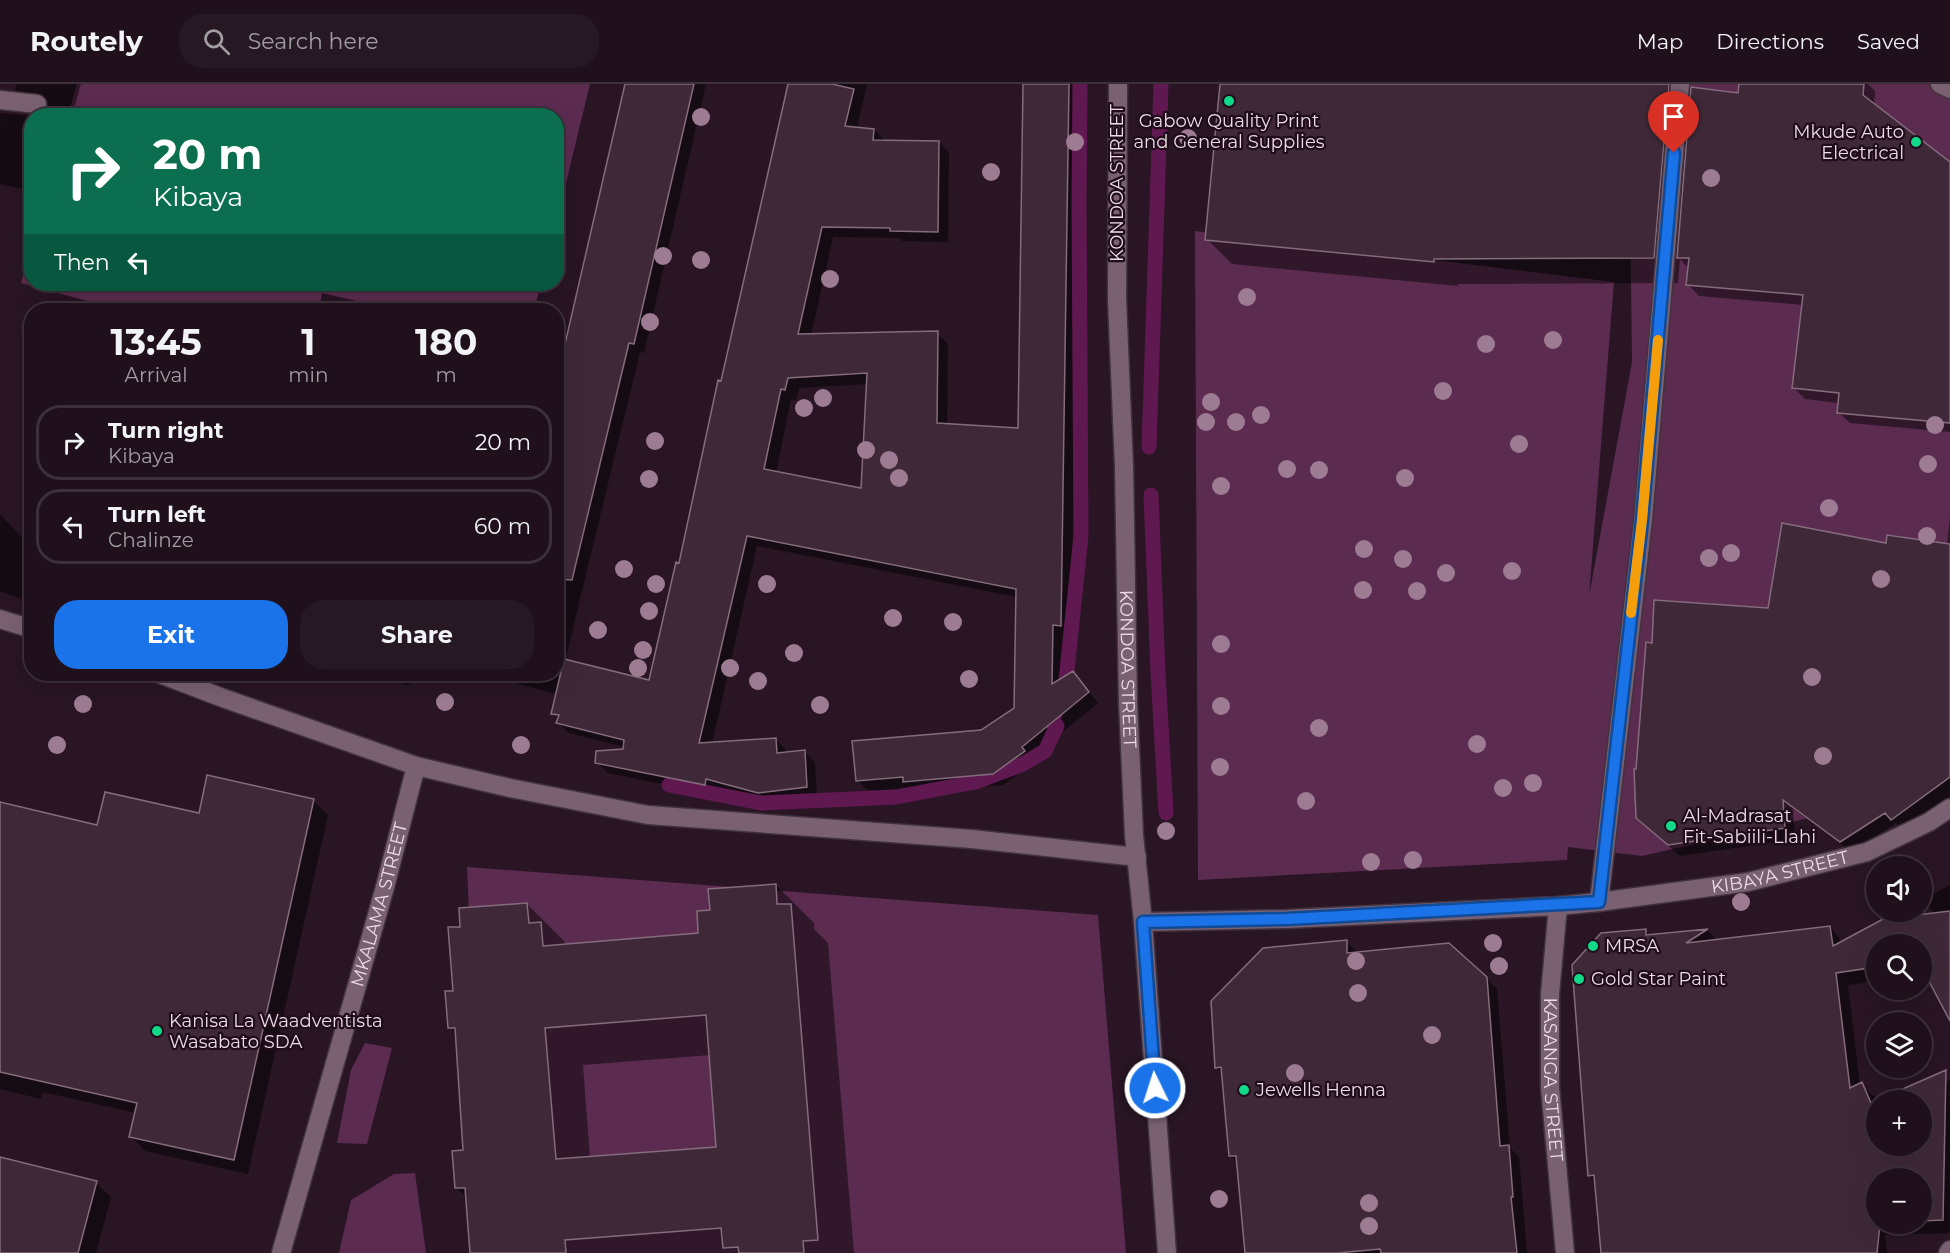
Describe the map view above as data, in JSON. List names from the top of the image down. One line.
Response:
{"streets":{"street":["KONDOA STREET","KIBAYA STREET","MKALAMA STREET","KASANGA STREET"]},"crossings":[["KONDOA STREET","KIBAYA STREET"],["KIBAYA STREET","KASANGA STREET"]],"places":["Gabow Quality Print and General Supplies","Mkude Auto Electrical","Al-Madrasat Fit-Sabiili-Llahi","MRSA","Gold Star Paint","Kanisa La Waadventista Wasabato SDA","Jewells Henna"],"page":{"header":"Routely","search":"Search here","nav":["Map","Directions","Saved"],"turn":["20 m","Kibaya"],"then":"Then","eta":["13:45","Arrival","1","min","180","m"],"list":[{"name":"Turn right","note":"Kibaya","value":"20 m"},{"name":"Turn left","note":"Chalinze","value":"60 m"}],"buttons":["Exit","Share"],"map_buttons":["+","−"]}}
